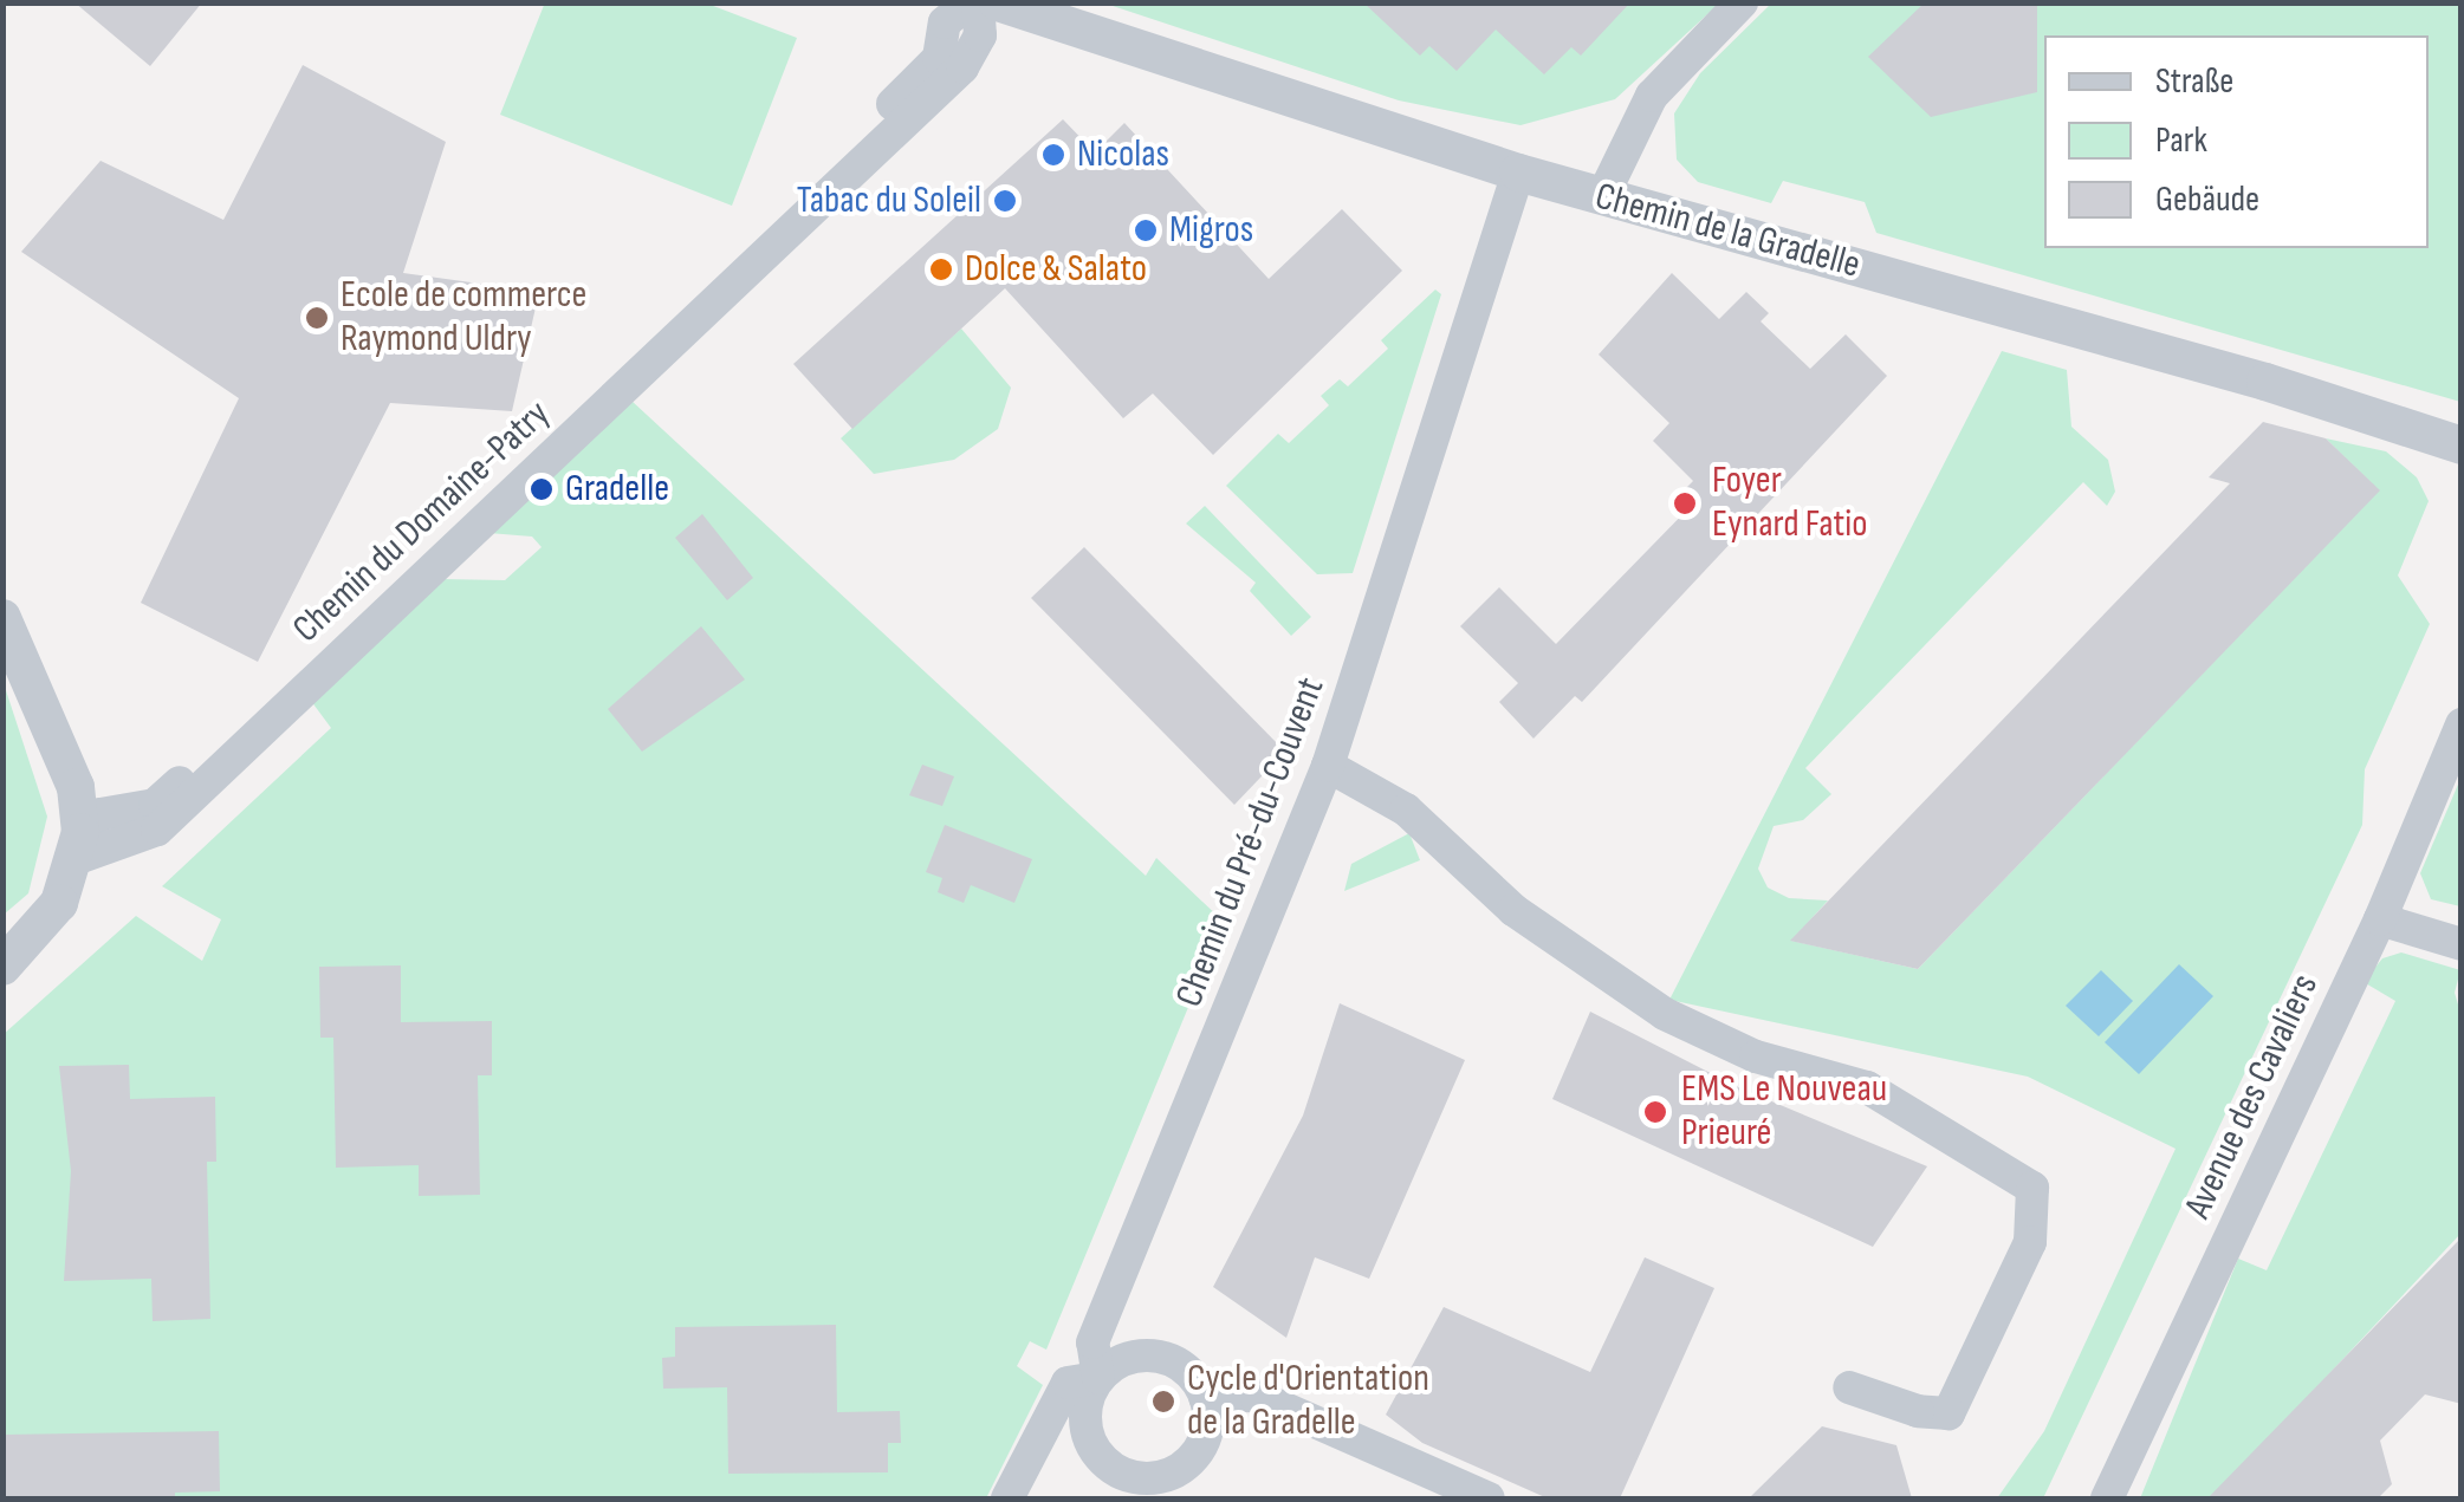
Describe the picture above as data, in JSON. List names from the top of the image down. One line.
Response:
{"streets":{"street":["Chemin de la Gradelle","Chemin du Domaine-Patry","Chemin du Pré-du-Couvent","Avenue des Cavaliers"]},"crossings":[["Chemin de la Gradelle","Chemin du Pré-du-Couvent"]],"places":["Nicolas","Tabac du Soleil","Migros","Dolce & Salato","Ecole de commerce Raymond Uldry","Gradelle","Foyer Eynard Fatio","EMS Le Nouveau Prieuré","Cycle d'Orientation de la Gradelle"],"legend":["Straße","Park","Gebäude"]}
